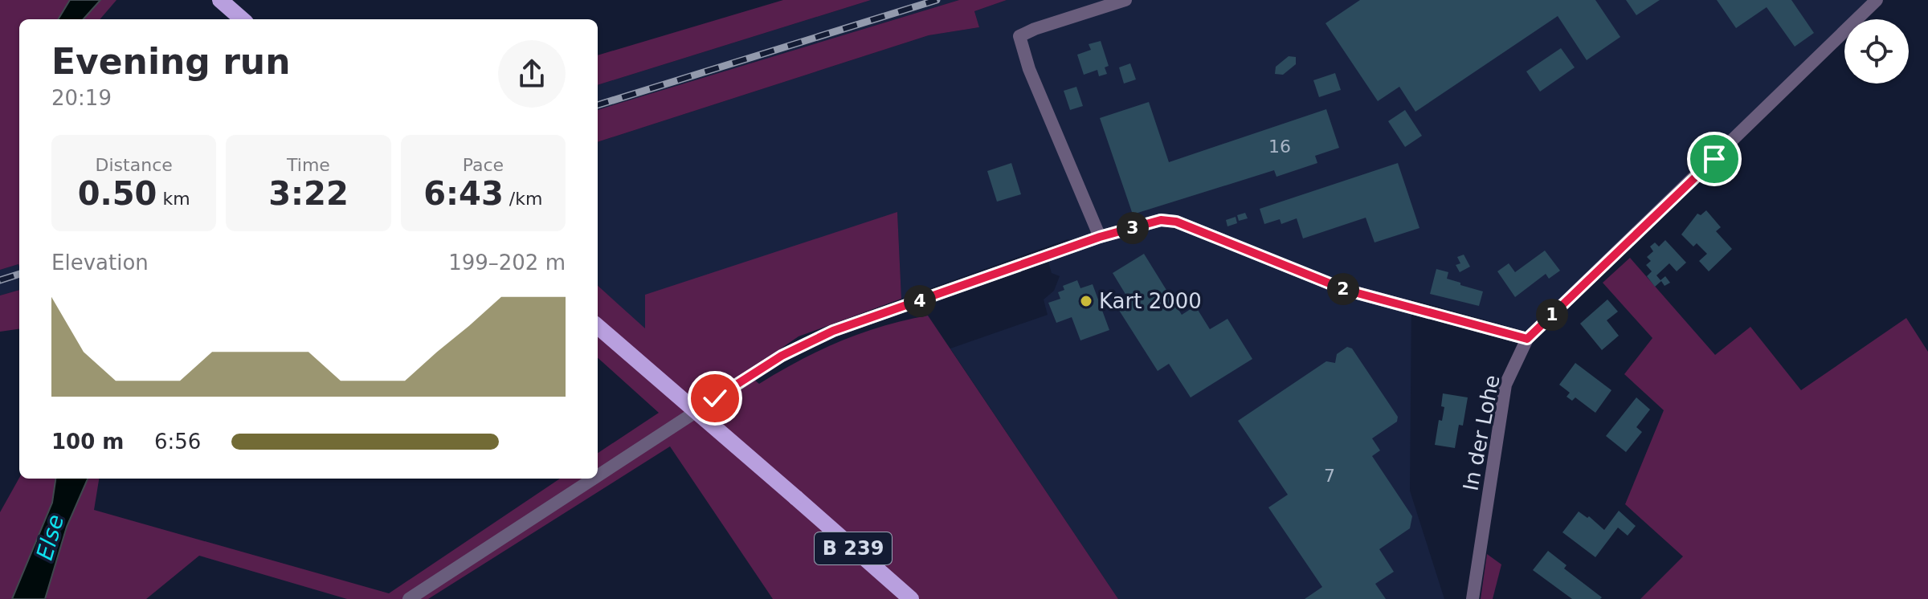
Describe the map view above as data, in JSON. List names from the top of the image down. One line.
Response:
{"streets":{"main road":["B 239"],"street":["In der Lohe"]},"water":["Else"],"places":["Kart 2000"],"house_numbers":["16","7"],"page":{"heading":["Evening run","20:19"],"stats":[["Distance","0.50 km"],["Time","3:22"],["Pace","6:43 /km"]],"pins":["3","2","4","1"],"chart":["Elevation","199–202 m"],"list":[{"name":"100 m","note":"6:56"}]}}
